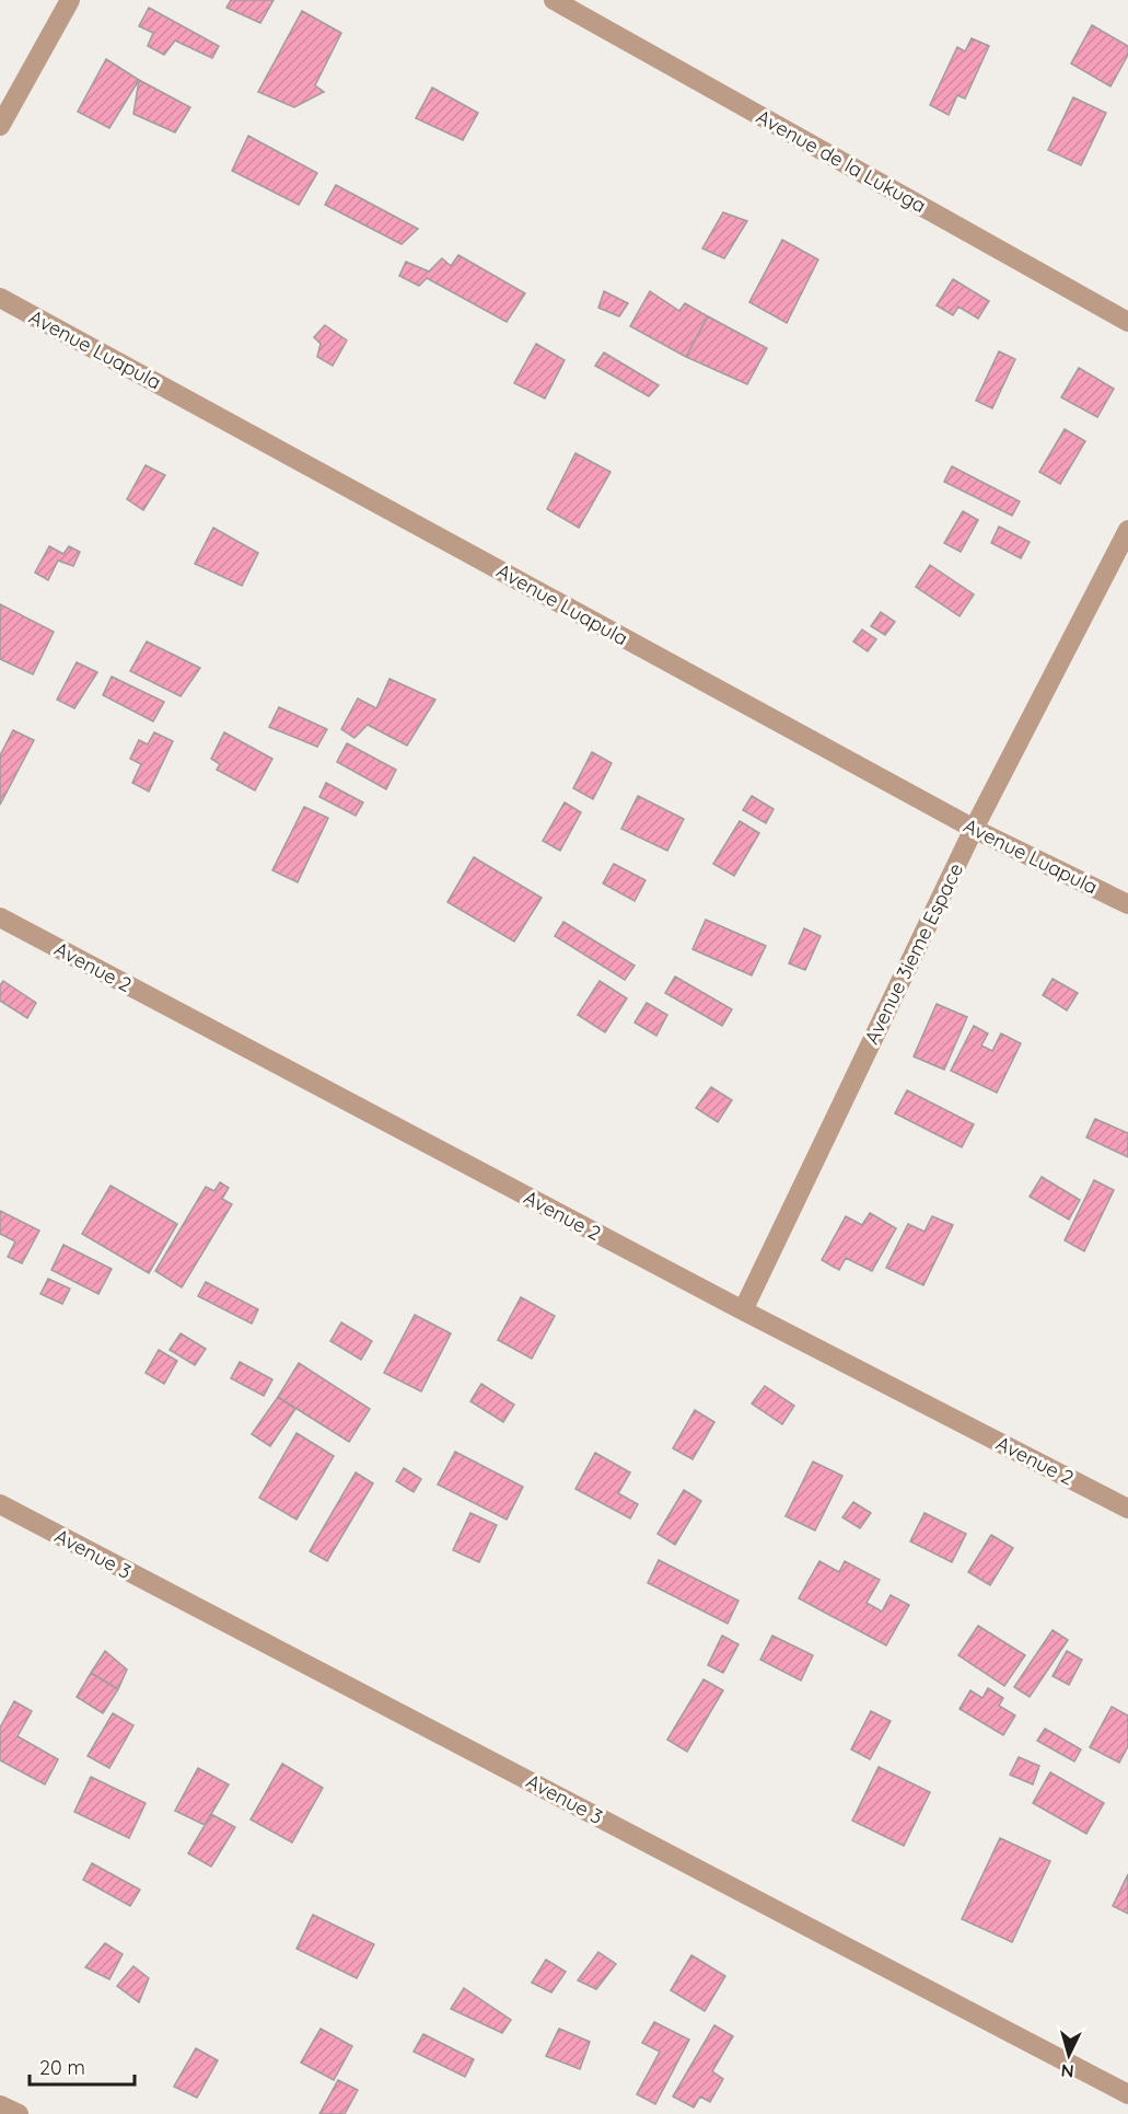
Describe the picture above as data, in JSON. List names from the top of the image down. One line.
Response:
{"streets":{"street":["Avenue de la Lukuga","Avenue Luapula","Avenue 3ieme Espace","Avenue 2","Avenue 3"]},"crossings":[["Avenue Luapula","Avenue 3ieme Espace"],["Avenue 3ieme Espace","Avenue 2"]],"scale_bar":"20 m","north":"bottom"}
